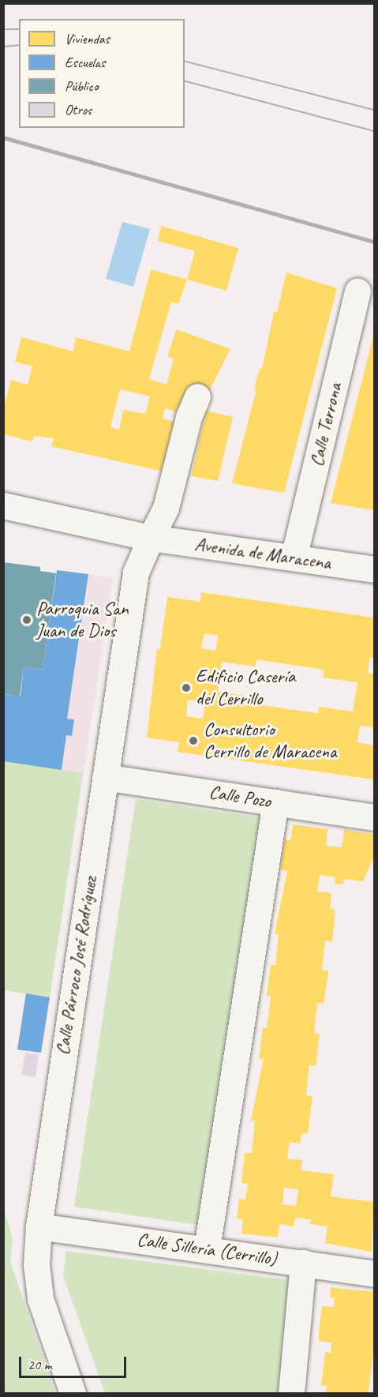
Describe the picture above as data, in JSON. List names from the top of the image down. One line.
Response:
{"streets":{"street":["Calle Terrona","Avenida de Maracena","Calle Pozo","Calle Párroco José Rodríguez","Calle Sillería (Cerrillo)"]},"crossings":[["Calle Terrona","Avenida de Maracena"],["Avenida de Maracena","Calle Párroco José Rodríguez"],["Calle Pozo","Calle Párroco José Rodríguez"],["Calle Párroco José Rodríguez","Calle Sillería (Cerrillo)"]],"places":["Parroquia San Juan de Dios","Edificio Casería del Cerrillo","Consultorio Cerrillo de Maracena"],"legend":["Viviendas","Escuelas","Público","Otros"],"scale_bar":"20 m"}
